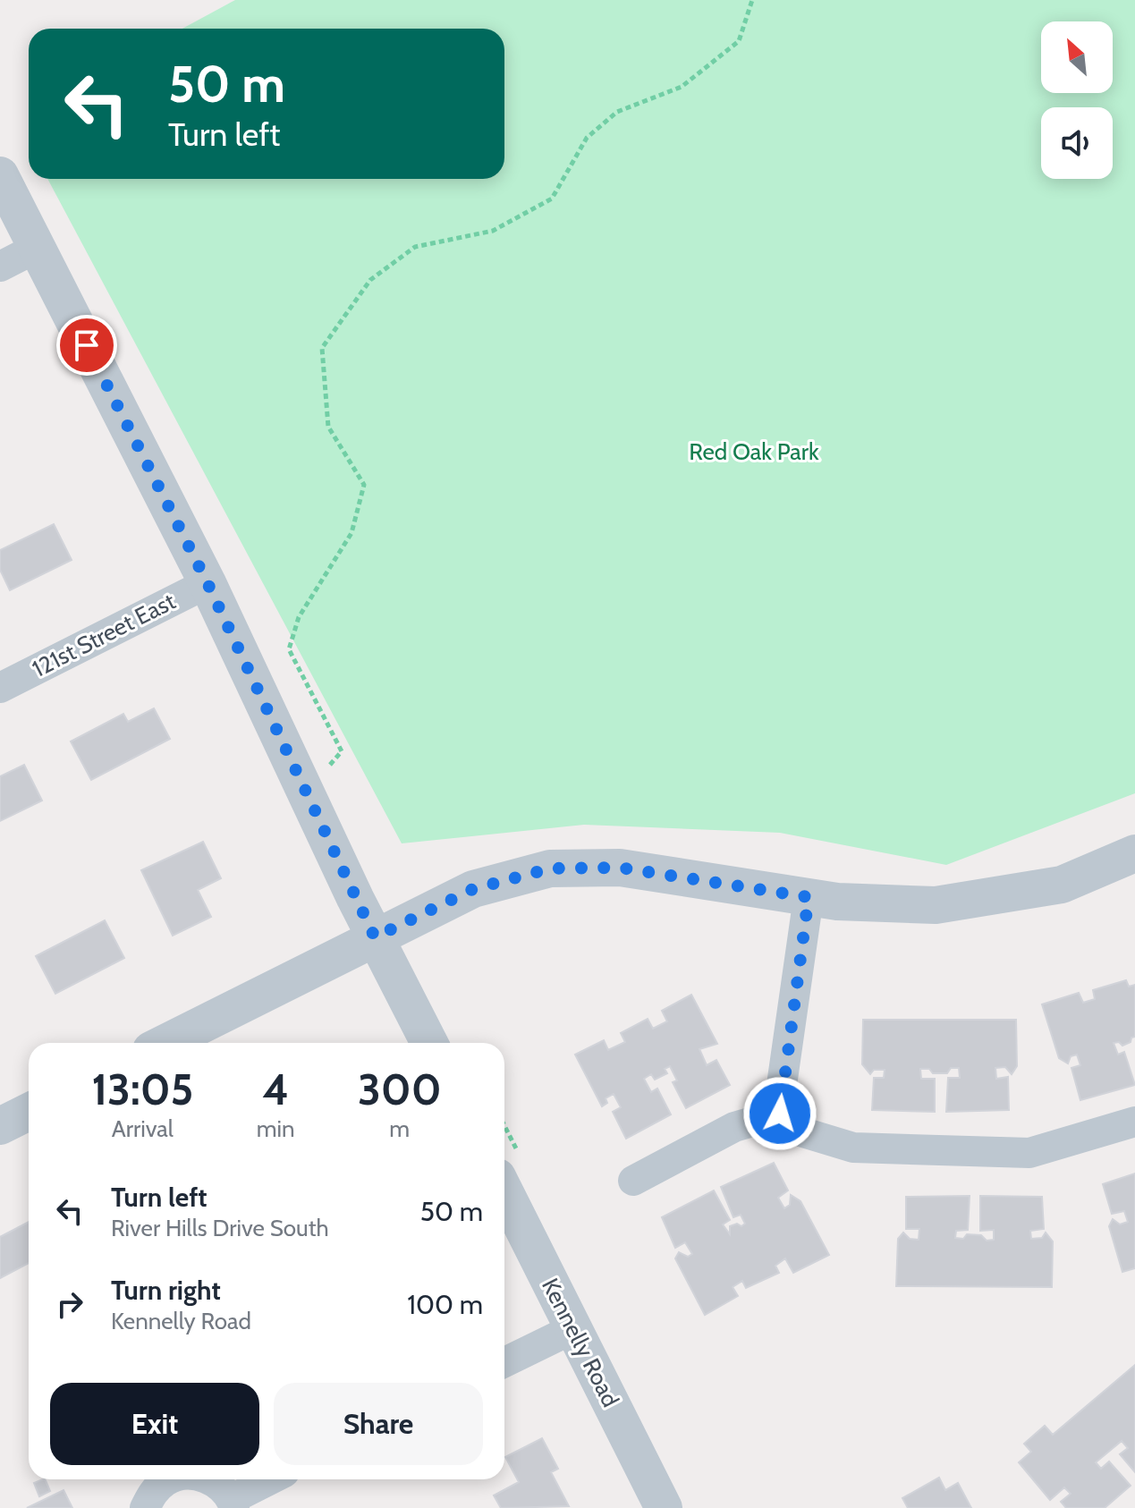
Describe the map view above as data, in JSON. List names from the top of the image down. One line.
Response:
{"streets":{"street":["121st Street East","Kennelly Road"]},"parks":["Red Oak Park"],"north":"top left","page":{"turn":["50 m","Turn left"],"eta":["13:05","Arrival","4","min","300","m"],"list":[{"name":"Turn left","note":"River Hills Drive South","value":"50 m"},{"name":"Turn right","note":"Kennelly Road","value":"100 m"}],"buttons":["Exit","Share"]}}
